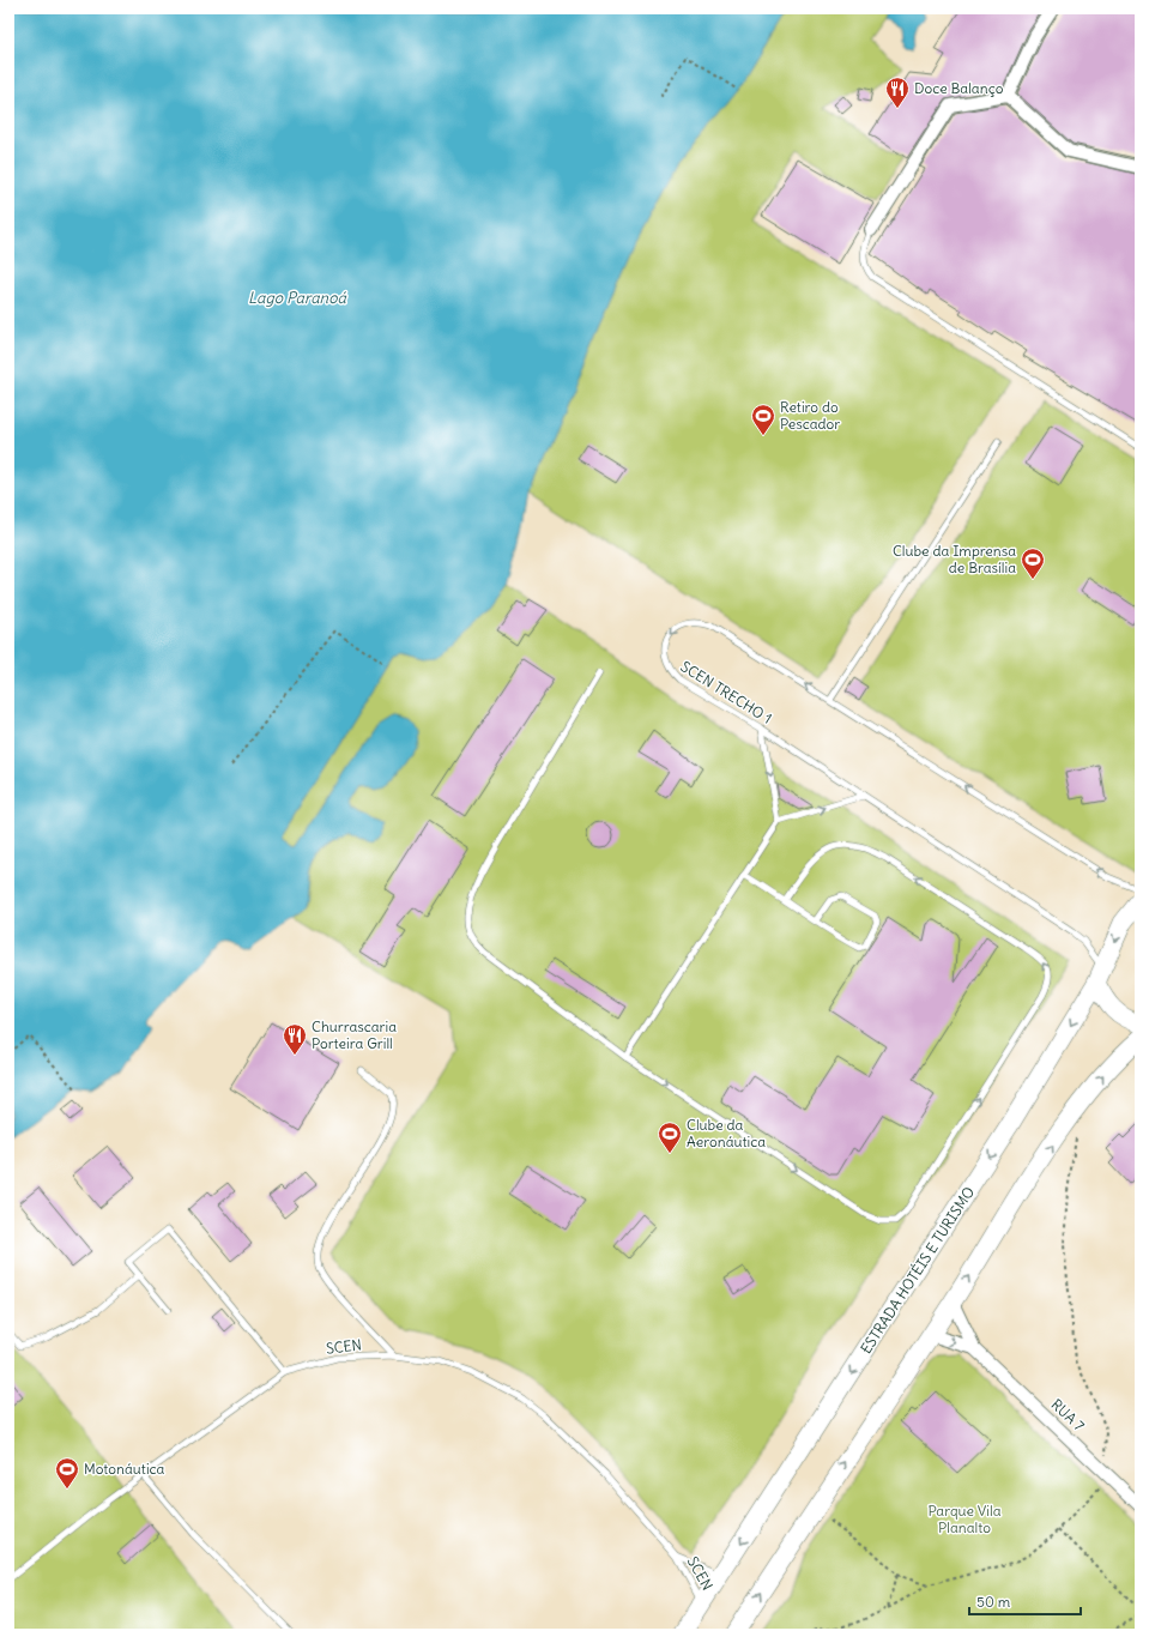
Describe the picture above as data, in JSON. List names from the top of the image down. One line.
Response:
{"streets":{"main road":["ESTRADA HOTÉIS E TURISMO"],"street":["RUA 7"],"lane":["SCEN TRECHO 1","SCEN"]},"crossings":[["SCEN TRECHO 1","ESTRADA HOTÉIS E TURISMO"],["ESTRADA HOTÉIS E TURISMO","SCEN"]],"water":["Lago Paranoá"],"parks":["Parque Vila Planalto"],"places":{"restaurant":["Doce Balanço","Churrascaria Porteira Grill"],"sports":["Retiro do Pescador","Clube da Imprensa de Brasília","Clube da Aeronáutica","Motonáutica"]},"scale_bar":"50 m"}
